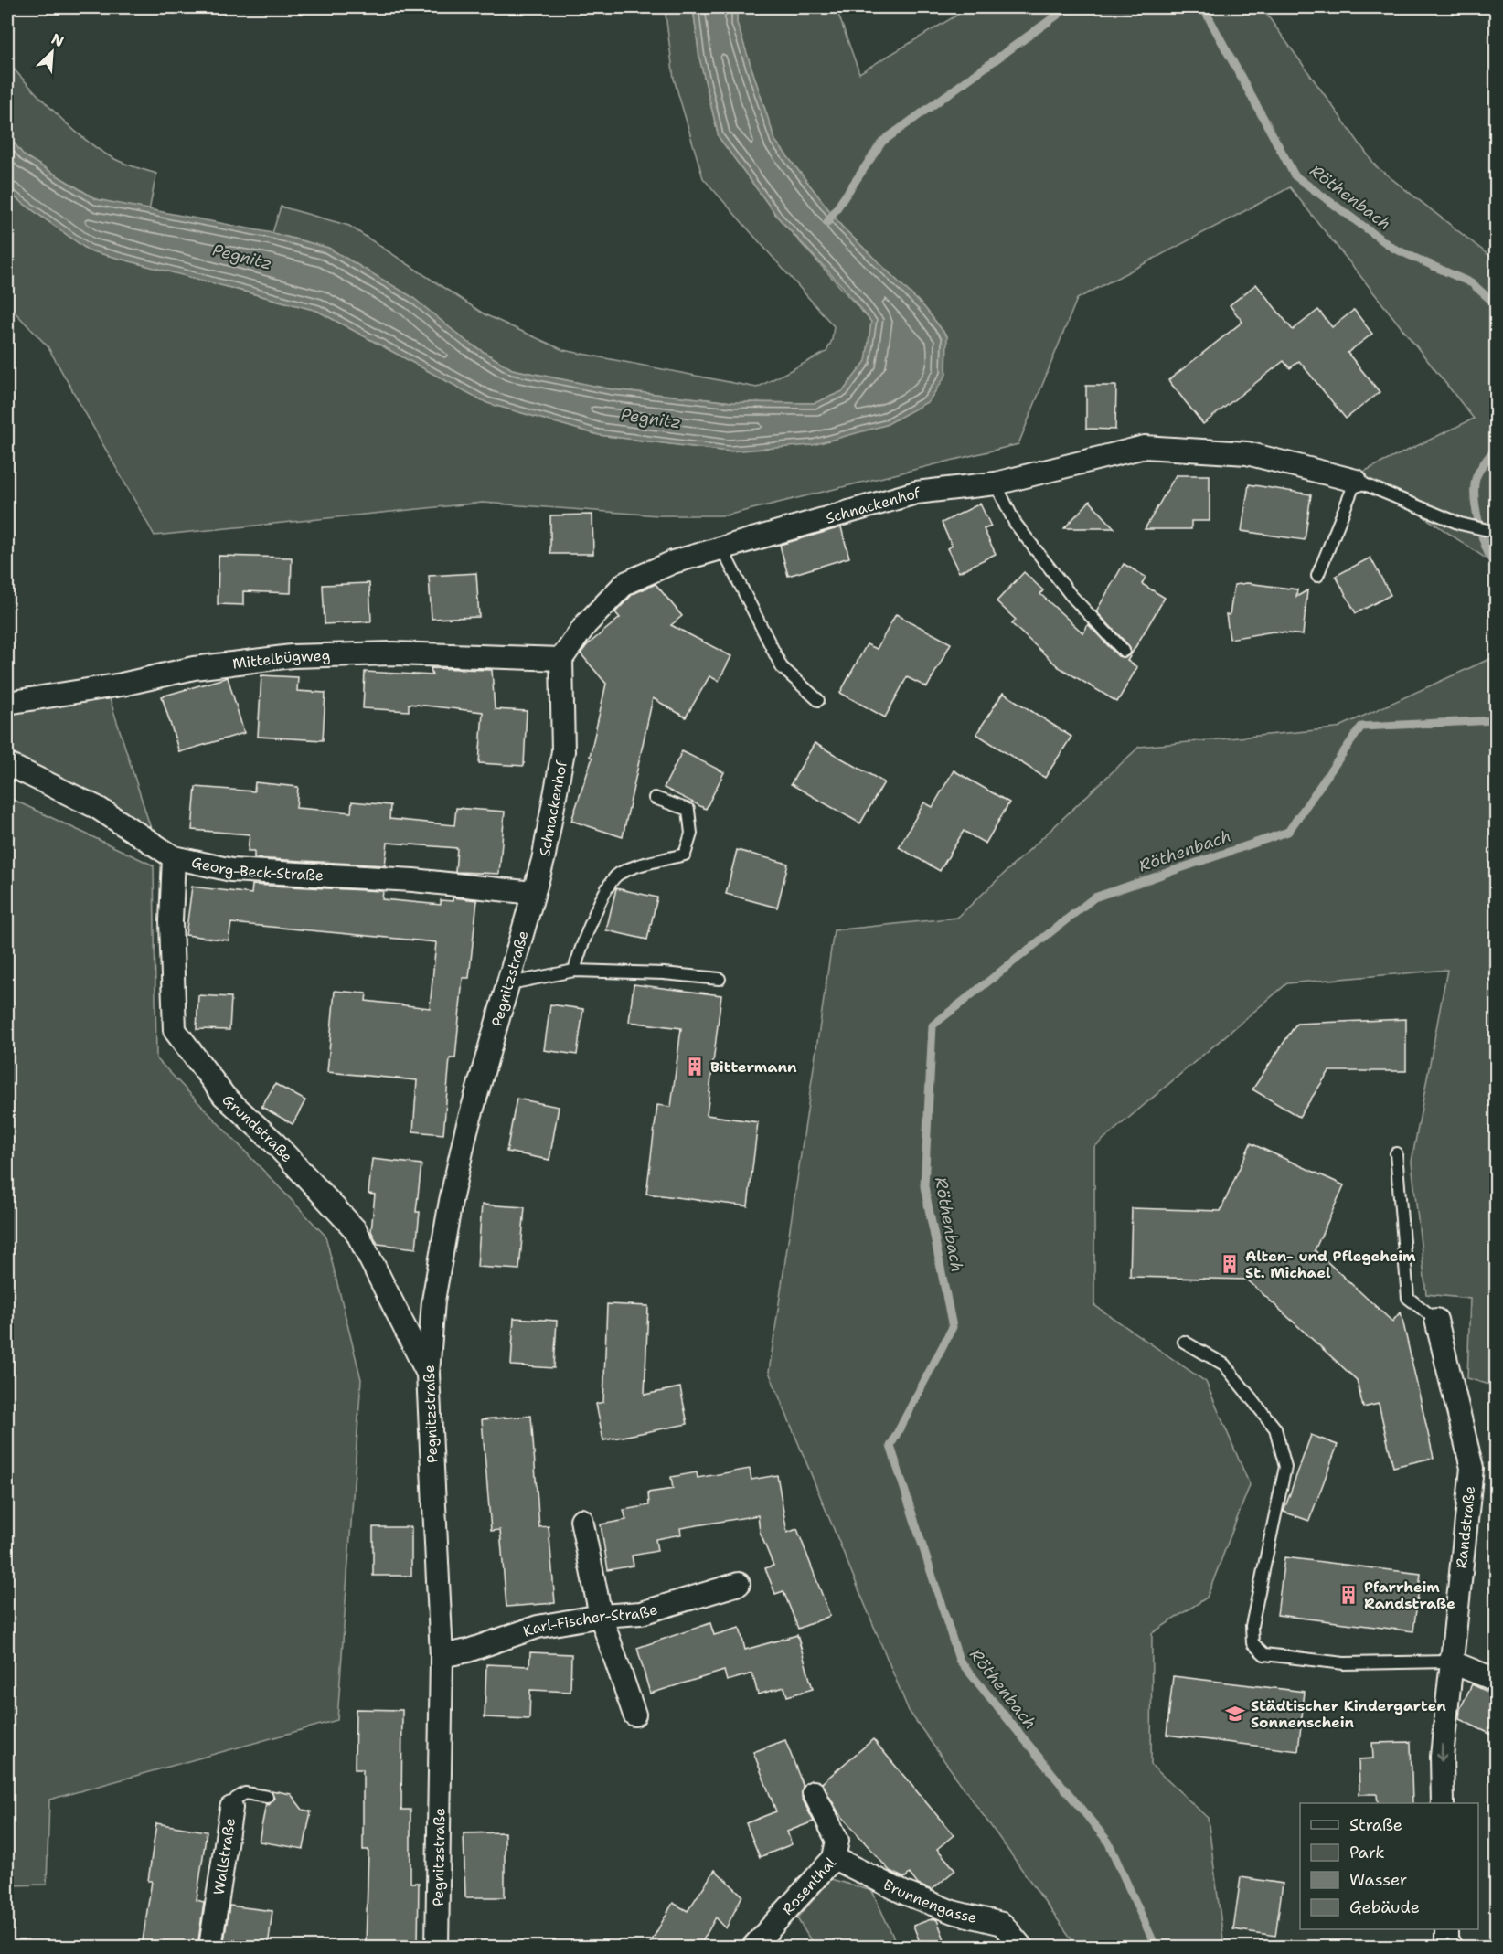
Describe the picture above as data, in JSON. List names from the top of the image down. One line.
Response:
{"streets":{"street":["Schnackenhof","Mittelbügweg","Georg-Beck-Straße","Pegnitzstraße","Grundstraße","Randstraße","Karl-Fischer-Straße","Wallstraße","Rosenthal","Brunnengasse"]},"crossings":[["Schnackenhof","Mittelbügweg"],["Schnackenhof","Georg-Beck-Straße"],["Schnackenhof","Pegnitzstraße"],["Georg-Beck-Straße","Pegnitzstraße"],["Georg-Beck-Straße","Grundstraße"],["Pegnitzstraße","Grundstraße"],["Pegnitzstraße","Karl-Fischer-Straße"],["Rosenthal","Brunnengasse"]],"water":["Röthenbach","Pegnitz"],"places":{"building":["Bittermann","Alten- und Pflegeheim St. Michael","Pfarrheim Randstraße"],"school or university":["Städtischer Kindergarten Sonnenschein"]},"legend":["Straße","Park","Wasser","Gebäude"],"north":"top right"}
